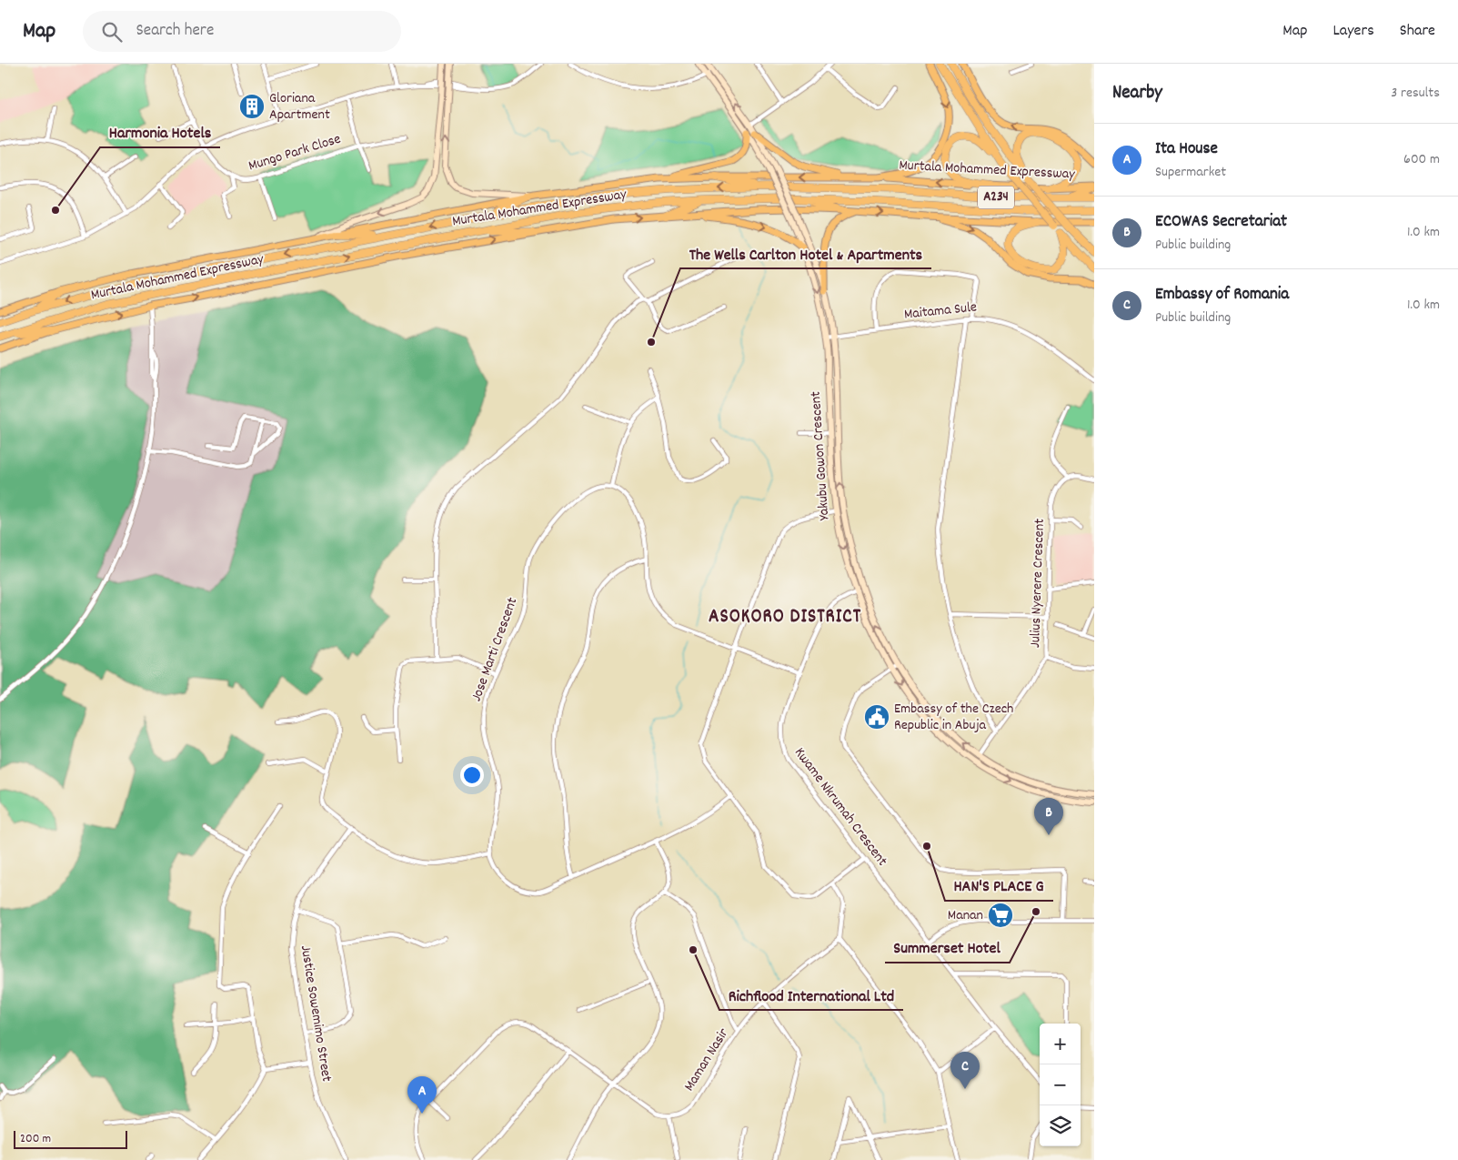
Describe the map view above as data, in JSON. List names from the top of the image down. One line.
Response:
{"streets":{"highway":["Murtala Mohammed Expressway","A234"],"main road":["Yakubu Gowon Crescent"],"street":["Mungo Park Close","Maitama Sule","Julius Nyerere Crescent","Jose Marti Crescent","Kwame Nkrumah Crescent","Justice Sowemimo Street","Maman Nasir"]},"crossings":[["Maitama Sule","Yakubu Gowon Crescent"],["Yakubu Gowon Crescent","Julius Nyerere Crescent"],["Yakubu Gowon Crescent","Kwame Nkrumah Crescent"]],"districts":["ASOKORO DISTRICT"],"places":{"building":["Gloriana Apartment"],"other":["Harmonia Hotels","The Wells Carlton Hotel & Apartments","HAN'S PLACE G","Summerset Hotel","Richflood International Ltd"],"public building":["Embassy of the Czech Republic in Abuja"],"supermarket":["Manan"]},"scale_bar":"200 m","page":{"header":"Map","search":"Search here","nav":["Map","Layers","Share"],"heading":["Nearby","3 results"],"list":[{"mark":"A","name":"Ita House","note":"Supermarket","value":"600 m"},{"mark":"B","name":"ECOWAS Secretariat","note":"Public building","value":"1.0 km"},{"mark":"C","name":"Embassy of Romania","note":"Public building","value":"1.0 km"}],"pins":["B","C","A"],"map_buttons":["+","−"],"scale":"200 m"}}
